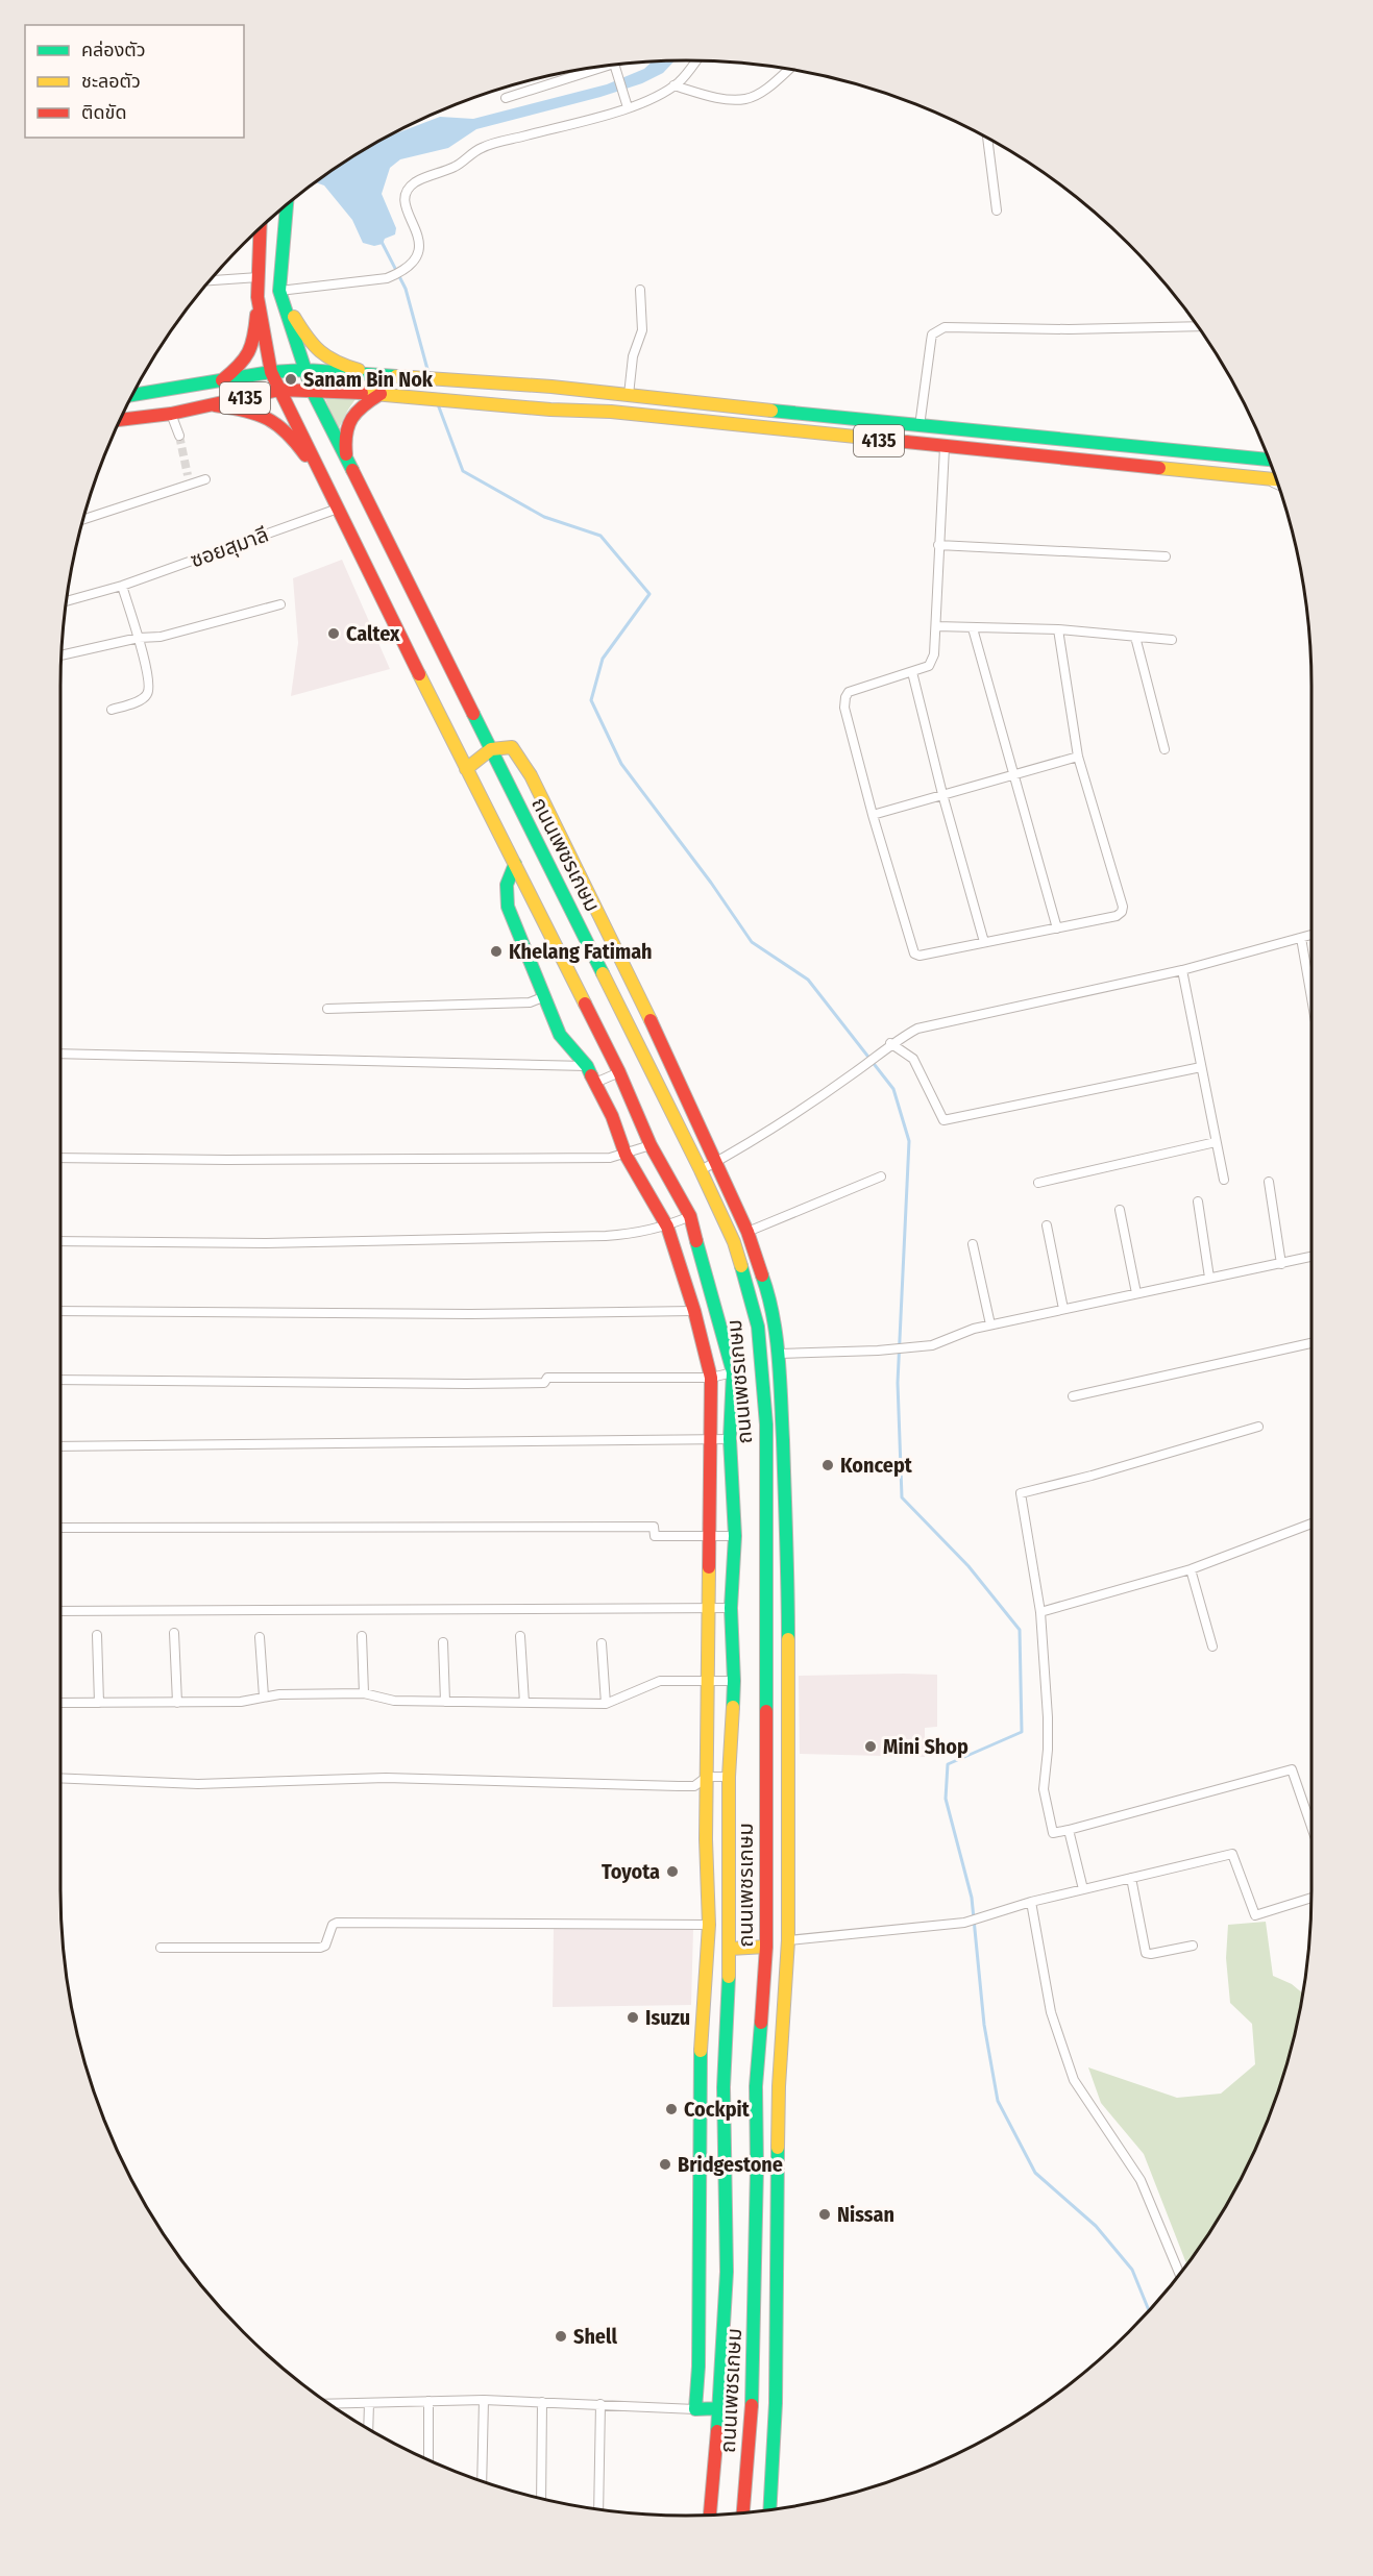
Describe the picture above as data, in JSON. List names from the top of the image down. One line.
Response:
{"streets":{"main road":["4135","ถนนเพชรเกษม"],"street":["ซอยสุมาลี"]},"crossings":[["4135","ถนนเพชรเกษม"],["ซอยสุมาลี","ถนนเพชรเกษม"]],"places":["Sanam Bin Nok","Caltex","Khelang Fatimah","Koncept","Mini Shop","Toyota","Isuzu","Cockpit","Bridgestone","Nissan","Shell"],"legend":["คล่องตัว","ชะลอตัว","ติดขัด"]}
